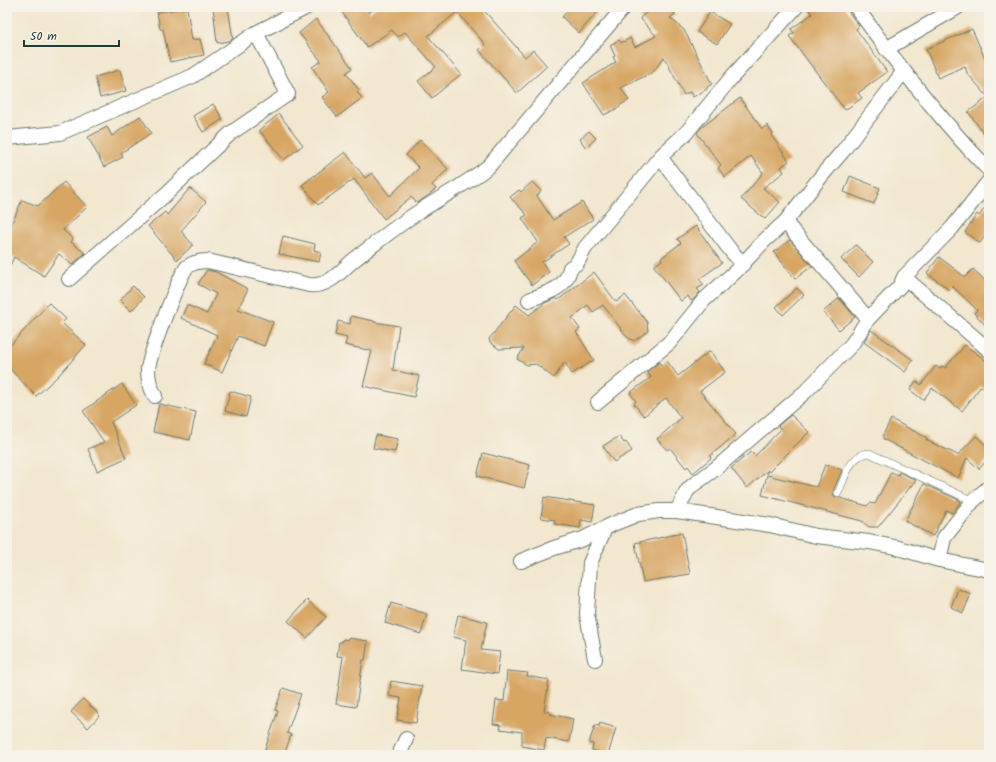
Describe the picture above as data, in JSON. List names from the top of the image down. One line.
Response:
{"scale_bar":"50 m"}
